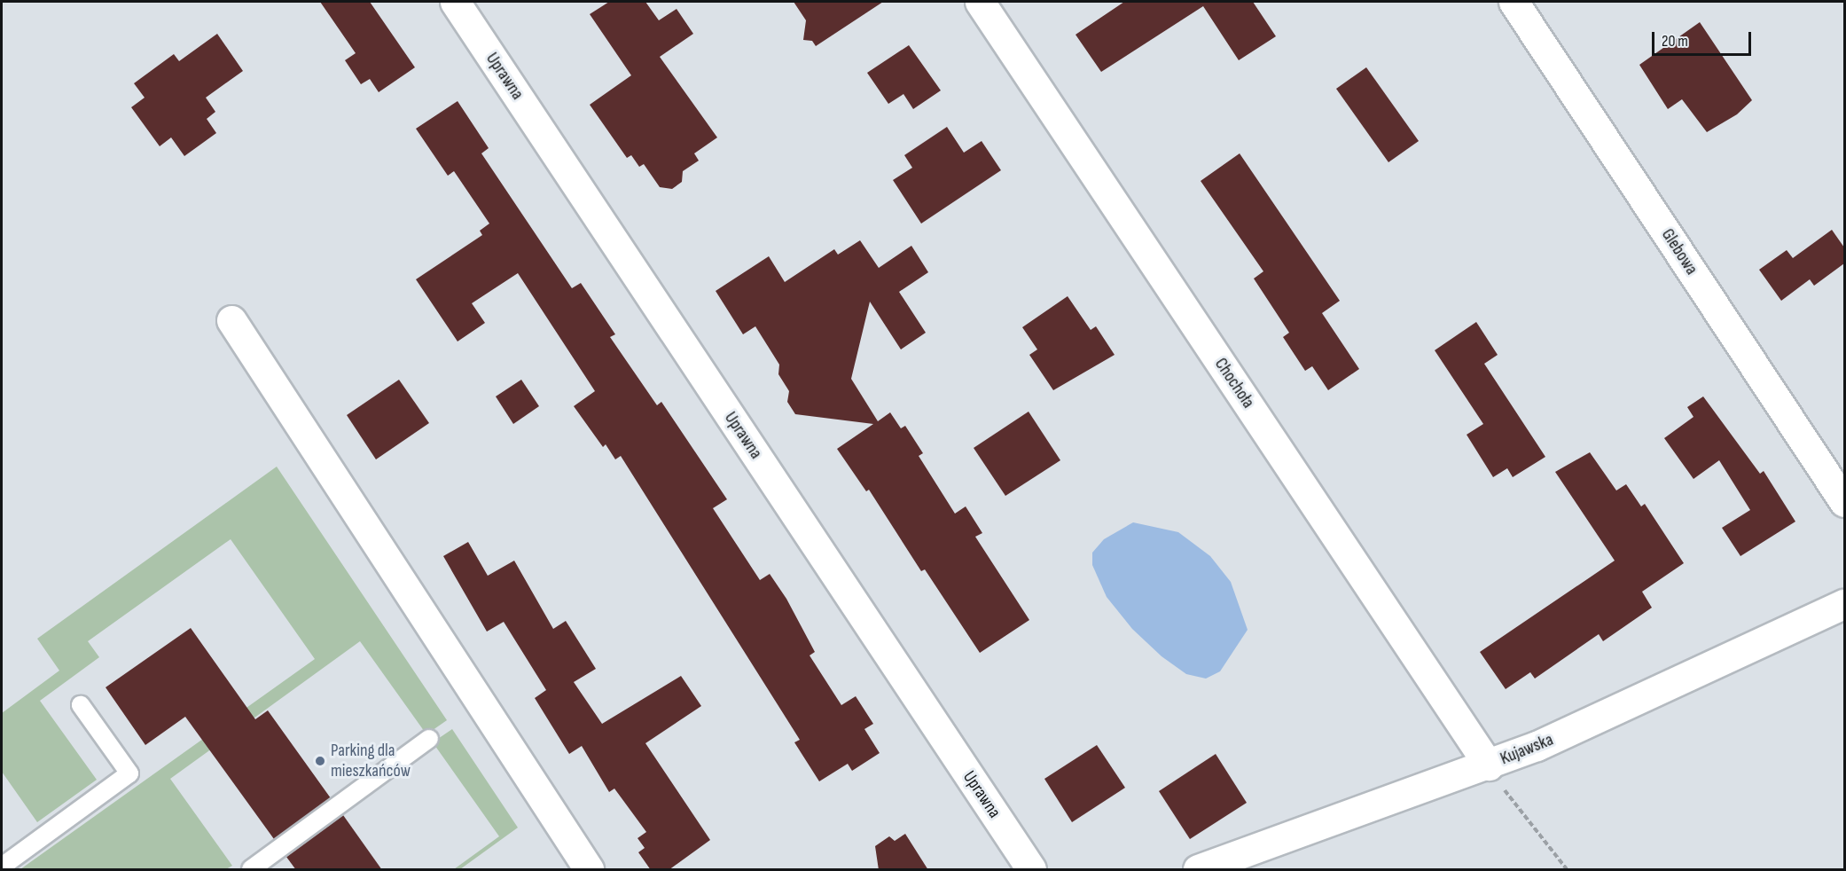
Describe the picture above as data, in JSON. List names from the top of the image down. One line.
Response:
{"streets":{"street":["Uprawna","Glebowa","Chochoła","Kujawska"]},"crossings":[["Chochoła","Kujawska"]],"places":["Parking dla mieszkańców"],"scale_bar":"20 m"}
